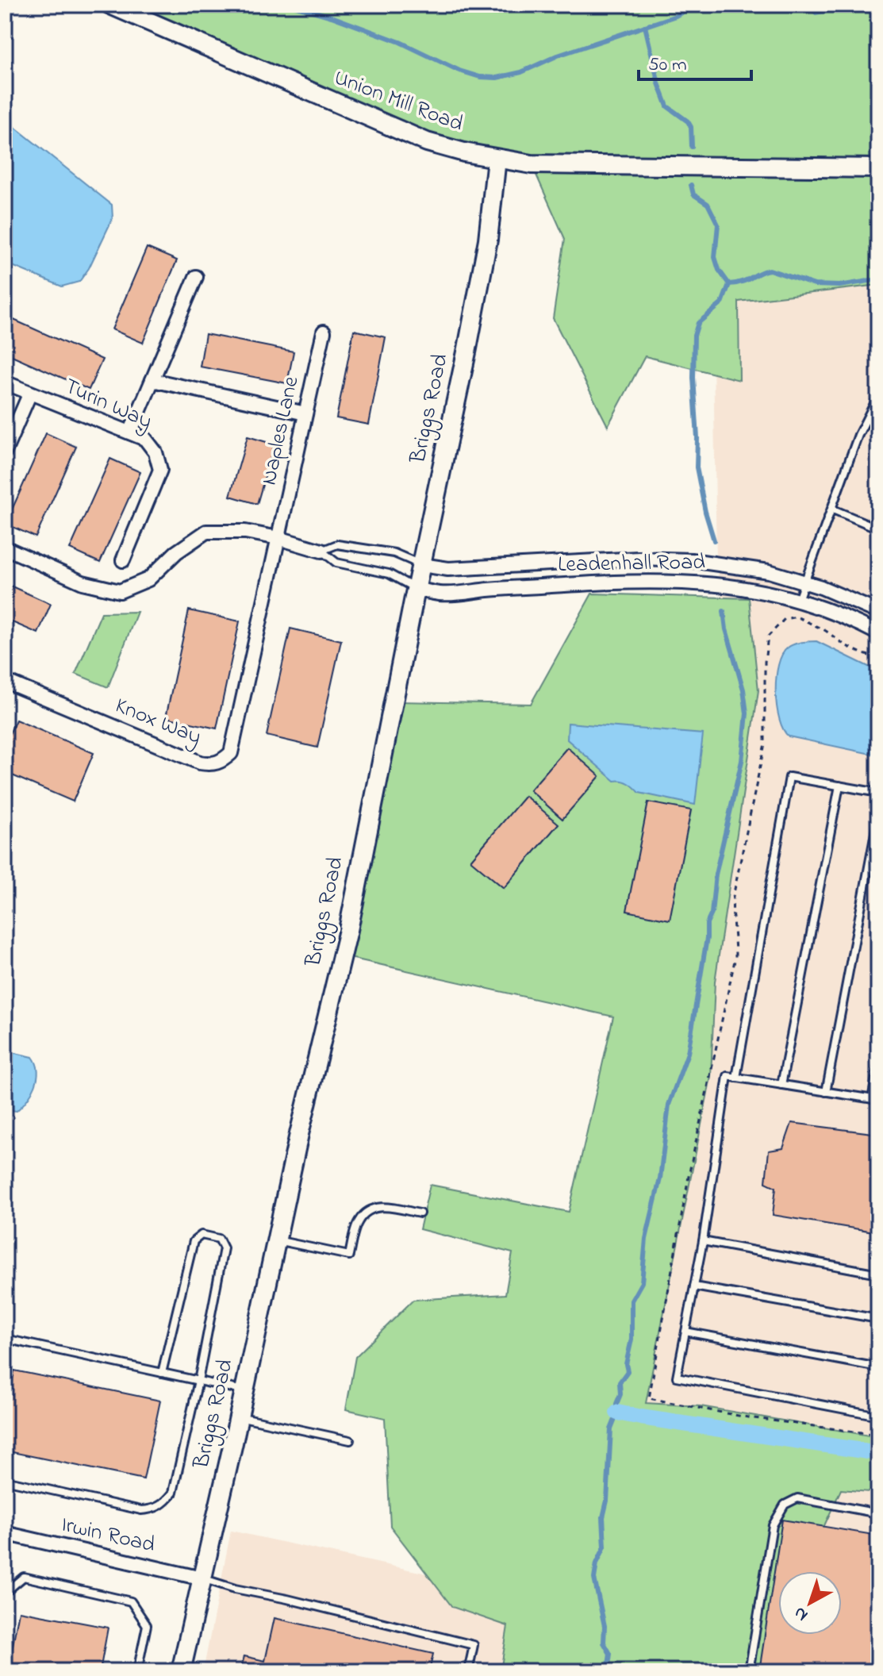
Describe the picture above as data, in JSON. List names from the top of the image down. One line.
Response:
{"streets":{"street":["Union Mill Road","Turin Way","Briggs Road","Naples Lane","Leadenhall Road","Knox Way","Irwin Road"]},"crossings":[["Union Mill Road","Briggs Road"],["Briggs Road","Leadenhall Road"],["Briggs Road","Irwin Road"],["Naples Lane","Knox Way"]],"scale_bar":"50 m","north":"bottom left"}
